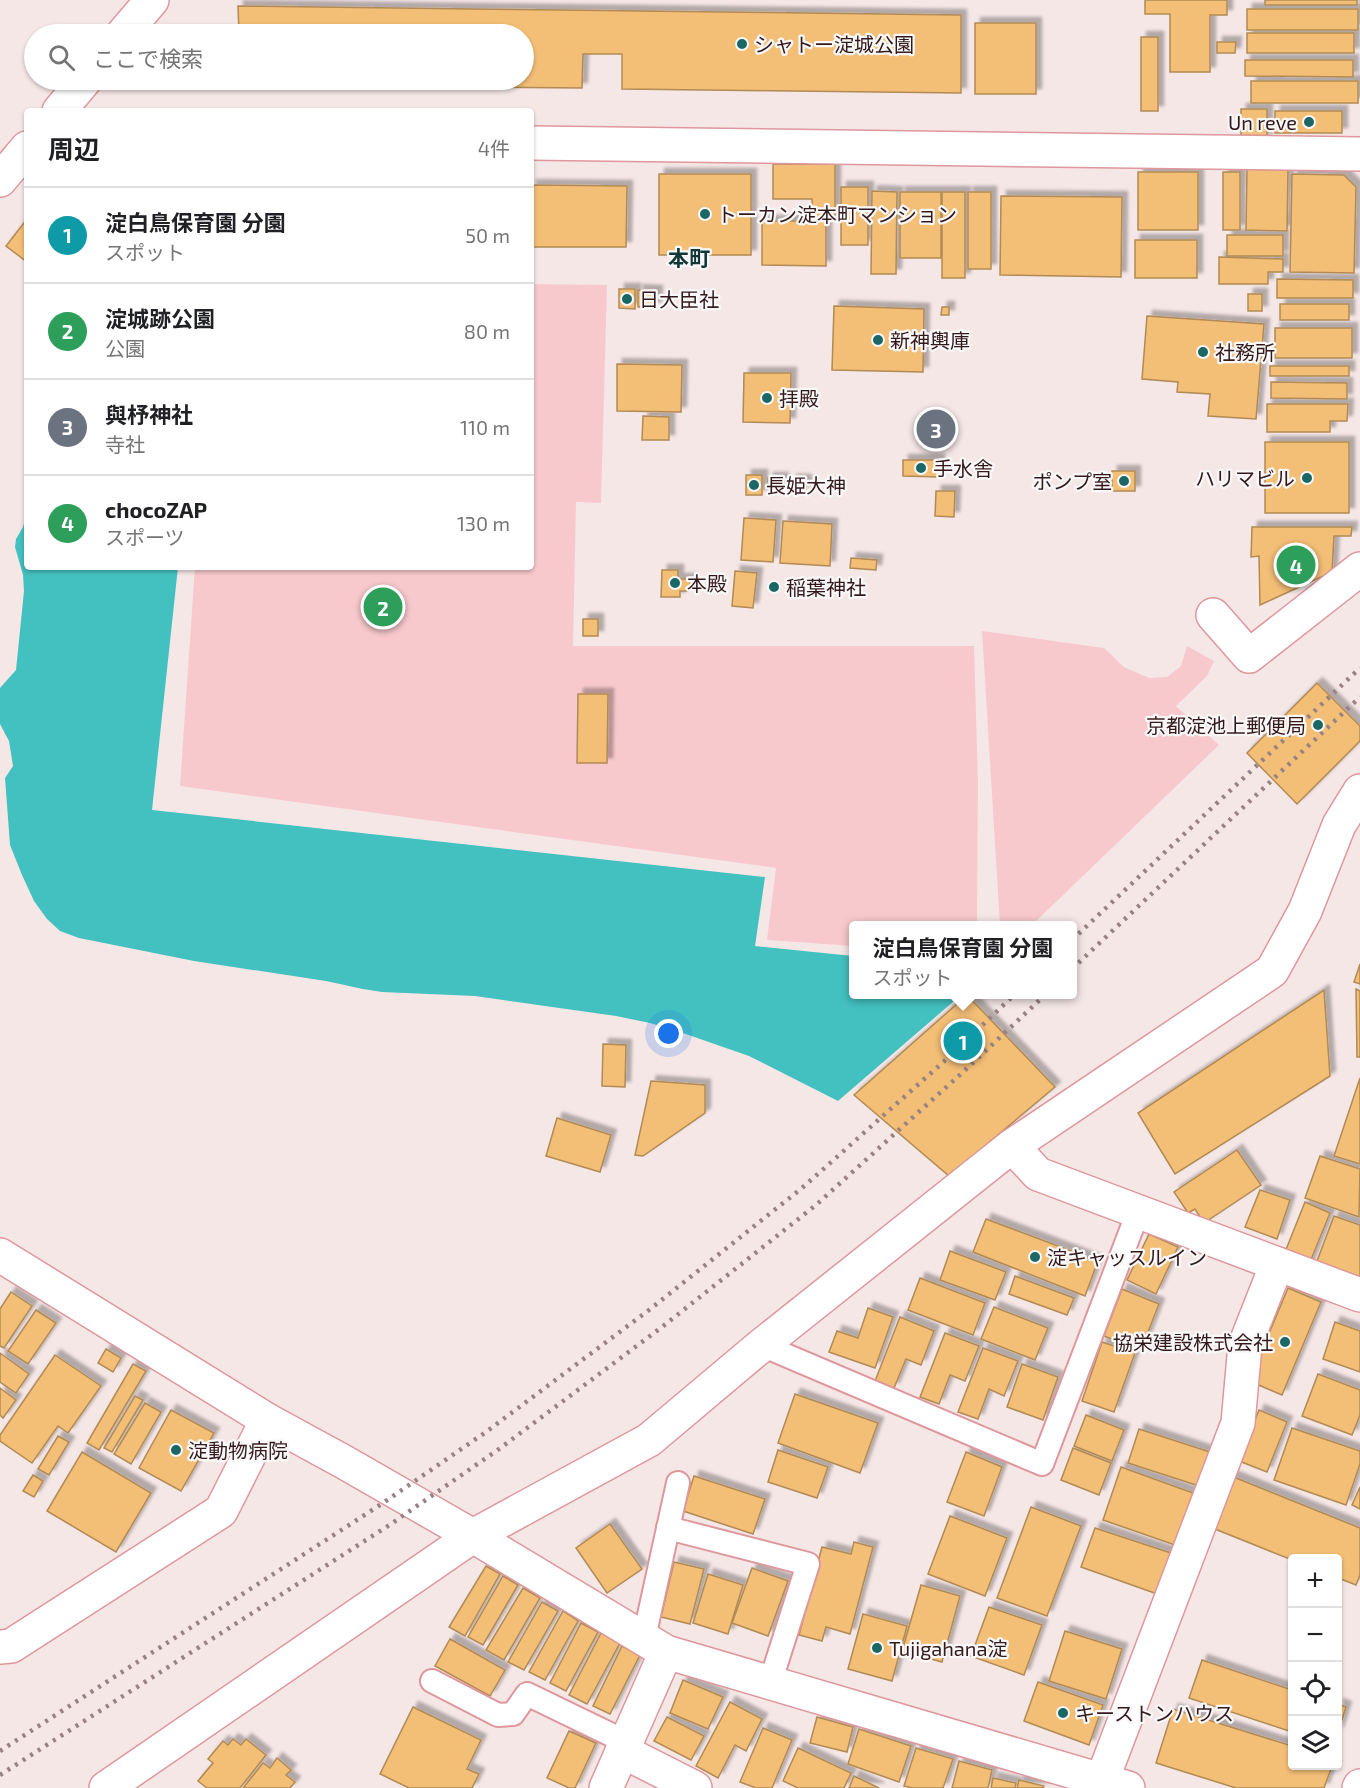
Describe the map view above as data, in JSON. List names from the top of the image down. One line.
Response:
{"districts":["本町"],"places":["シャトー淀城公園","Un reve","トーカン淀本町マンション","日大臣社","新神輿庫","社務所","拝殿","手水舎","ハリマビル","ポンプ室","長姫大神","本殿","稲葉神社","京都淀池上郵便局","淀キャッスルイン","協栄建設株式会社","淀動物病院","Tujigahana淀","キーストンハウス"],"page":{"search":"ここで検索","heading":["周辺","4件"],"list":[{"mark":"1","name":"淀白鳥保育園 分園","note":"スポット","value":"50 m"},{"mark":"2","name":"淀城跡公園","note":"公園","value":"80 m"},{"mark":"3","name":"與杼神社","note":"寺社","value":"110 m"},{"mark":"4","name":"chocoZAP","note":"スポーツ","value":"130 m"}],"pins":["3","4","2","1"],"popup":["淀白鳥保育園 分園","スポット"],"map_buttons":["+","−"]}}
